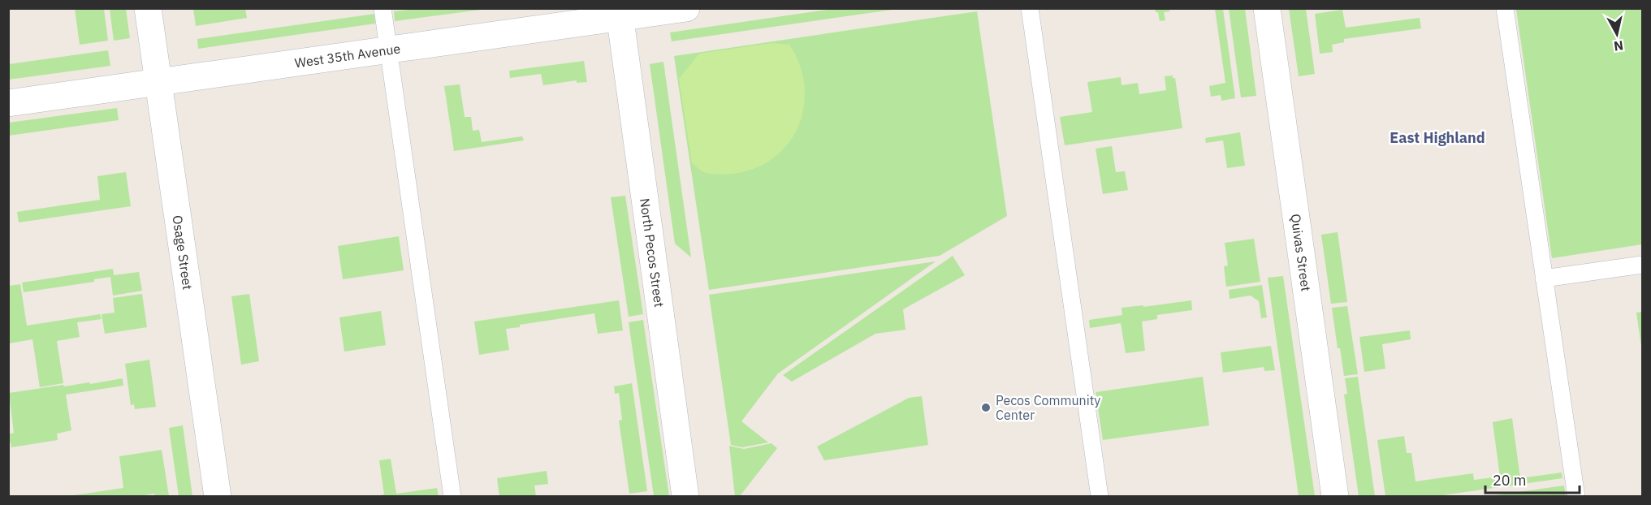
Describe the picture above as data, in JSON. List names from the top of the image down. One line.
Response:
{"streets":{"street":["West 35th Avenue","Osage Street","North Pecos Street","Quivas Street"]},"crossings":[["West 35th Avenue","Osage Street"],["West 35th Avenue","North Pecos Street"]],"districts":["East Highland"],"places":["Pecos Community Center"],"scale_bar":"20 m","north":"bottom"}
